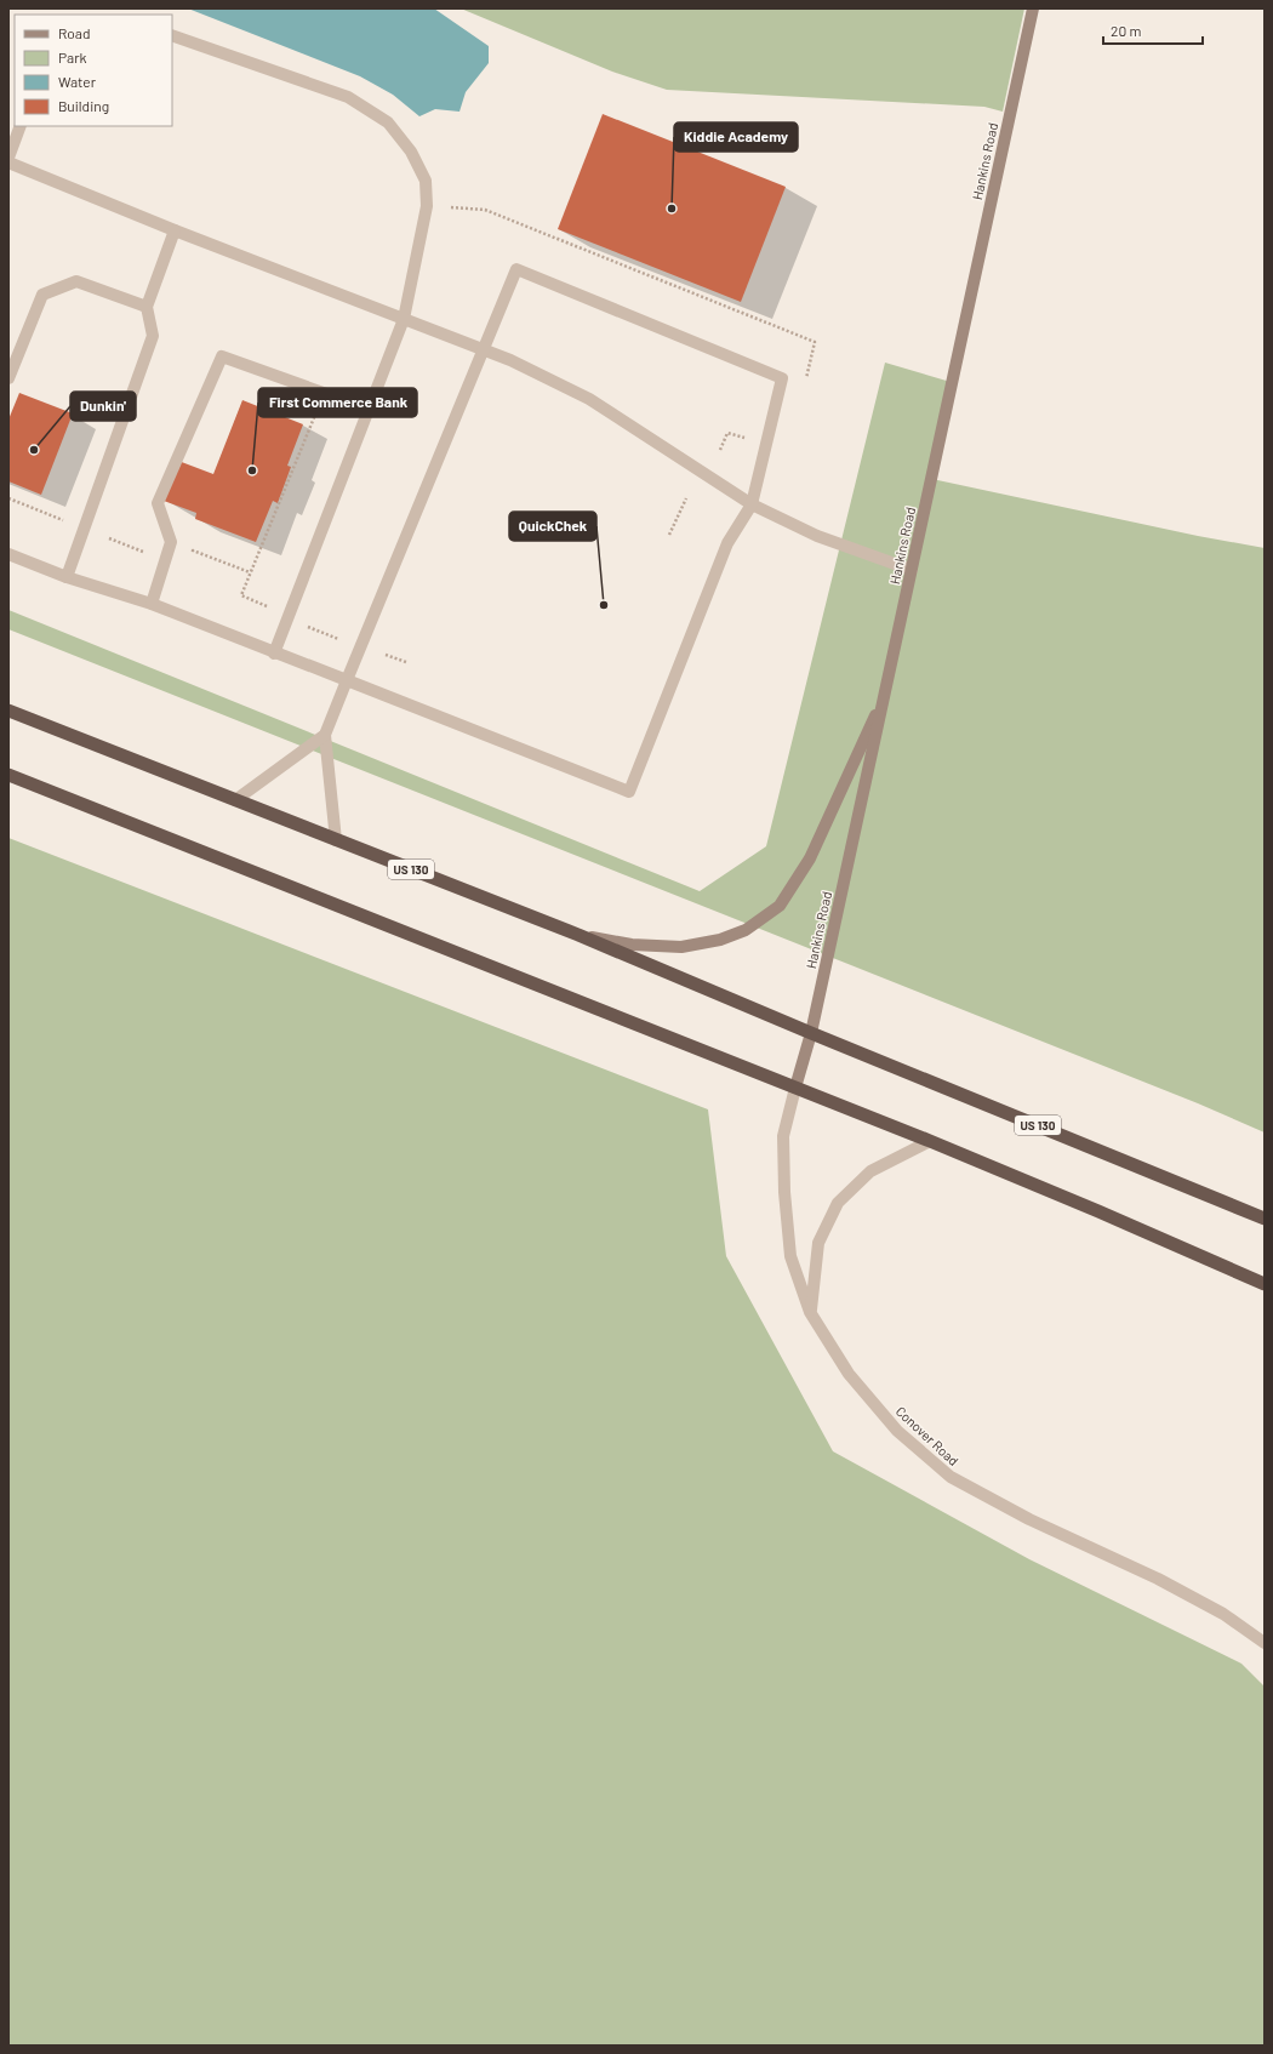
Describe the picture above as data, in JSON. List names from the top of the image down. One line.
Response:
{"streets":{"highway":["US 130"],"main road":["Hankins Road"],"street":["Conover Road"]},"crossings":[["Hankins Road","US 130"],["Hankins Road","Conover Road"]],"places":["Kiddie Academy","Dunkin'","First Commerce Bank","QuickChek"],"legend":["Road","Park","Water","Building"],"scale_bar":"20 m"}
